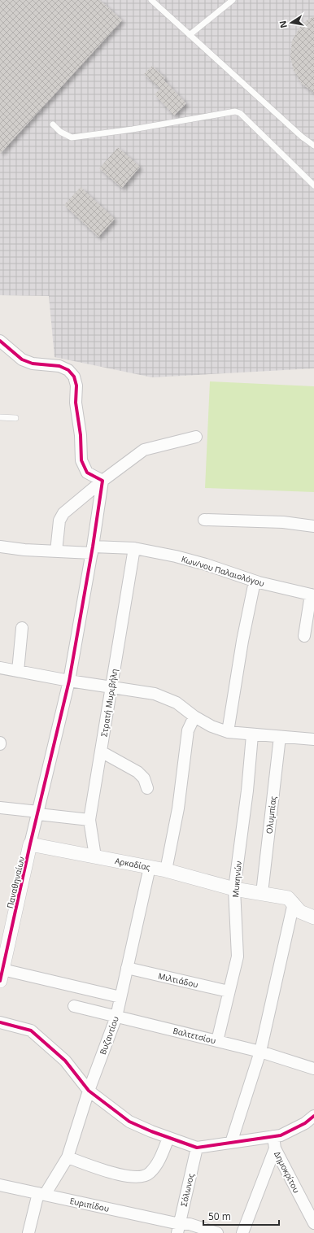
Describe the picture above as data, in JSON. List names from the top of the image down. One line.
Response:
{"streets":{"street":["Κων/νου Παλαιολόγου","Στρατή Μυριβήλη","Ολυμπίας","Αρκαδίας","Μυκηνών","Παναθηναίων","Μιλτιάδου","Βυζαντίου","Βαλτετσίου","Δημοκρίτου","Σόλωνος","Ευριπίδου"]},"crossings":[["Κων/νου Παλαιολόγου","Στρατή Μυριβήλη"],["Στρατή Μυριβήλη","Αρκαδίας"],["Ολυμπίας","Αρκαδίας"],["Αρκαδίας","Μυκηνών"],["Αρκαδίας","Παναθηναίων"],["Αρκαδίας","Βυζαντίου"],["Μυκηνών","Μιλτιάδου"],["Μυκηνών","Βαλτετσίου"],["Μιλτιάδου","Βυζαντίου"],["Βυζαντίου","Βαλτετσίου"],["Βυζαντίου","Ευριπίδου"],["Σόλωνος","Ευριπίδου"]],"scale_bar":"50 m","north":"left"}
